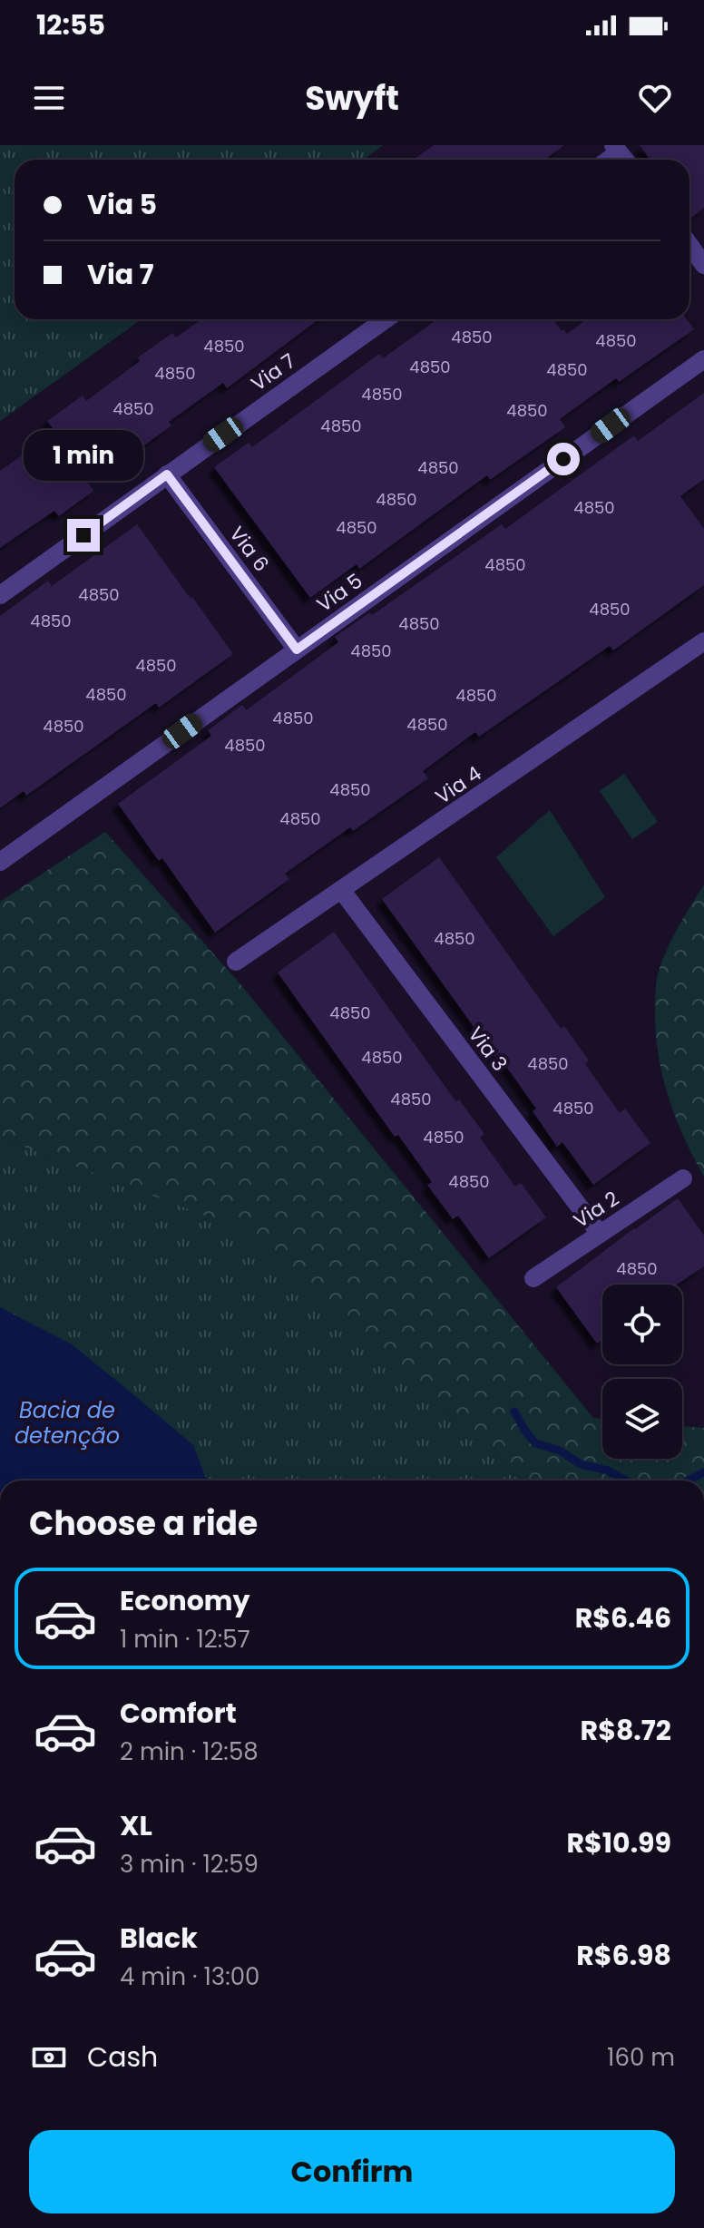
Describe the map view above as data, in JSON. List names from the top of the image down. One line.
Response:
{"streets":{"street":["Via 7","Via 6","Via 5","Via 4","Via 3","Via 2"]},"crossings":[["Via 7","Via 6"],["Via 6","Via 5"],["Via 4","Via 3"],["Via 3","Via 2"]],"water":["Bacia de detenção"],"house_numbers":["4850","4850","4850","4850","4850","4850","4850","4850","4850","4850","4850","4850","4850","4850","4850","4850","4850","4850","4850","4850","4850","4850","4850","4850","4850","4850","4850","4850","4850","4850","4850","4850","4850","4850","4850","4850","4850","4850"],"page":{"status":"12:55","header":"Swyft","banner":["Via 5","Via 7"],"bubble":"1 min","heading":"Choose a ride","list":[{"name":"Economy","note":"1 min · 12:57","value":"R$6.46"},{"name":"Comfort","note":"2 min · 12:58","value":"R$8.72"},{"name":"XL","note":"3 min · 12:59","value":"R$10.99"},{"name":"Black","note":"4 min · 13:00","value":"R$6.98"}],"pay":["Cash","160 m"],"buttons":"Confirm"}}
